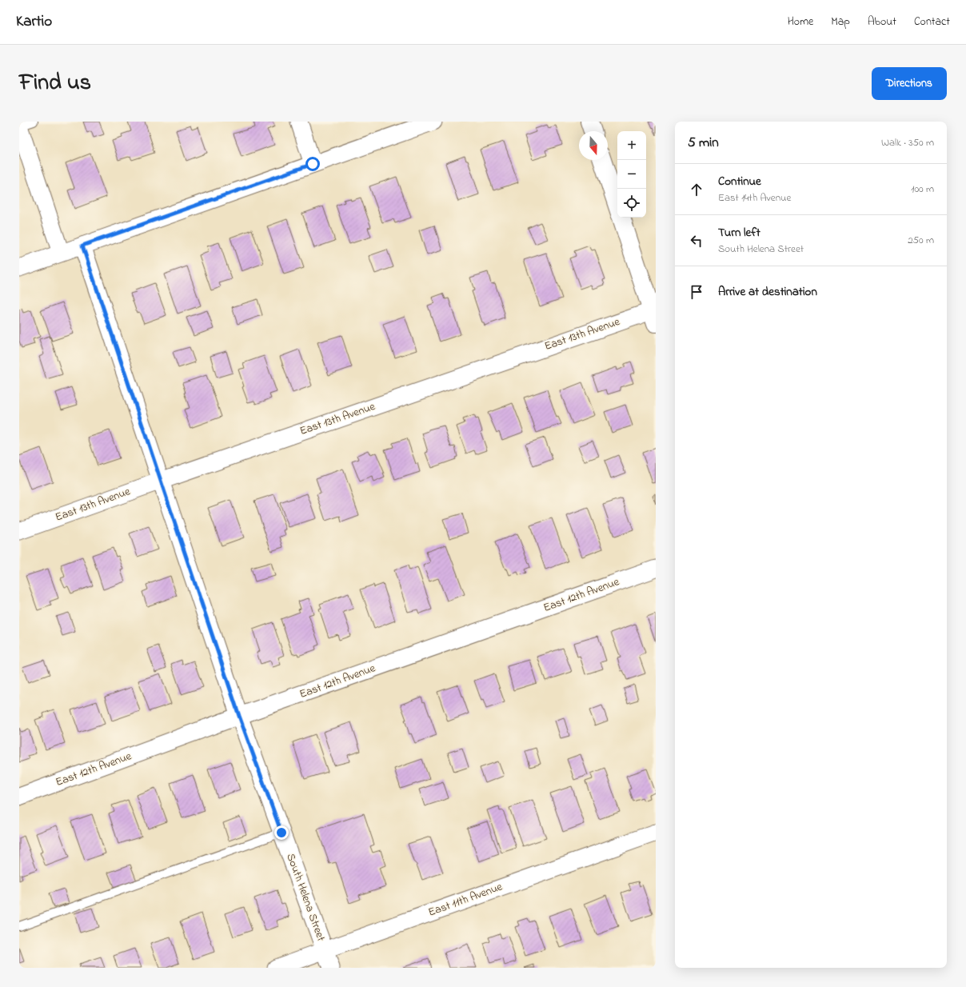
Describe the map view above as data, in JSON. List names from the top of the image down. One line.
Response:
{"streets":{"street":["East 13th Avenue","East 12th Avenue","South Helena Street","East 11th Avenue"]},"crossings":[["East 13th Avenue","South Helena Street"],["East 12th Avenue","South Helena Street"],["South Helena Street","East 11th Avenue"]],"north":"bottom","page":{"header":"Kartio","nav":["Home","Map","About","Contact"],"title":"Find us","buttons":"Directions","heading":["5 min","Walk · 350 m"],"map_buttons":["+","−"],"list":[["Continue","East 14th Avenue","100 m"],["Turn left","South Helena Street","250 m"],"Arrive at destination"]}}
